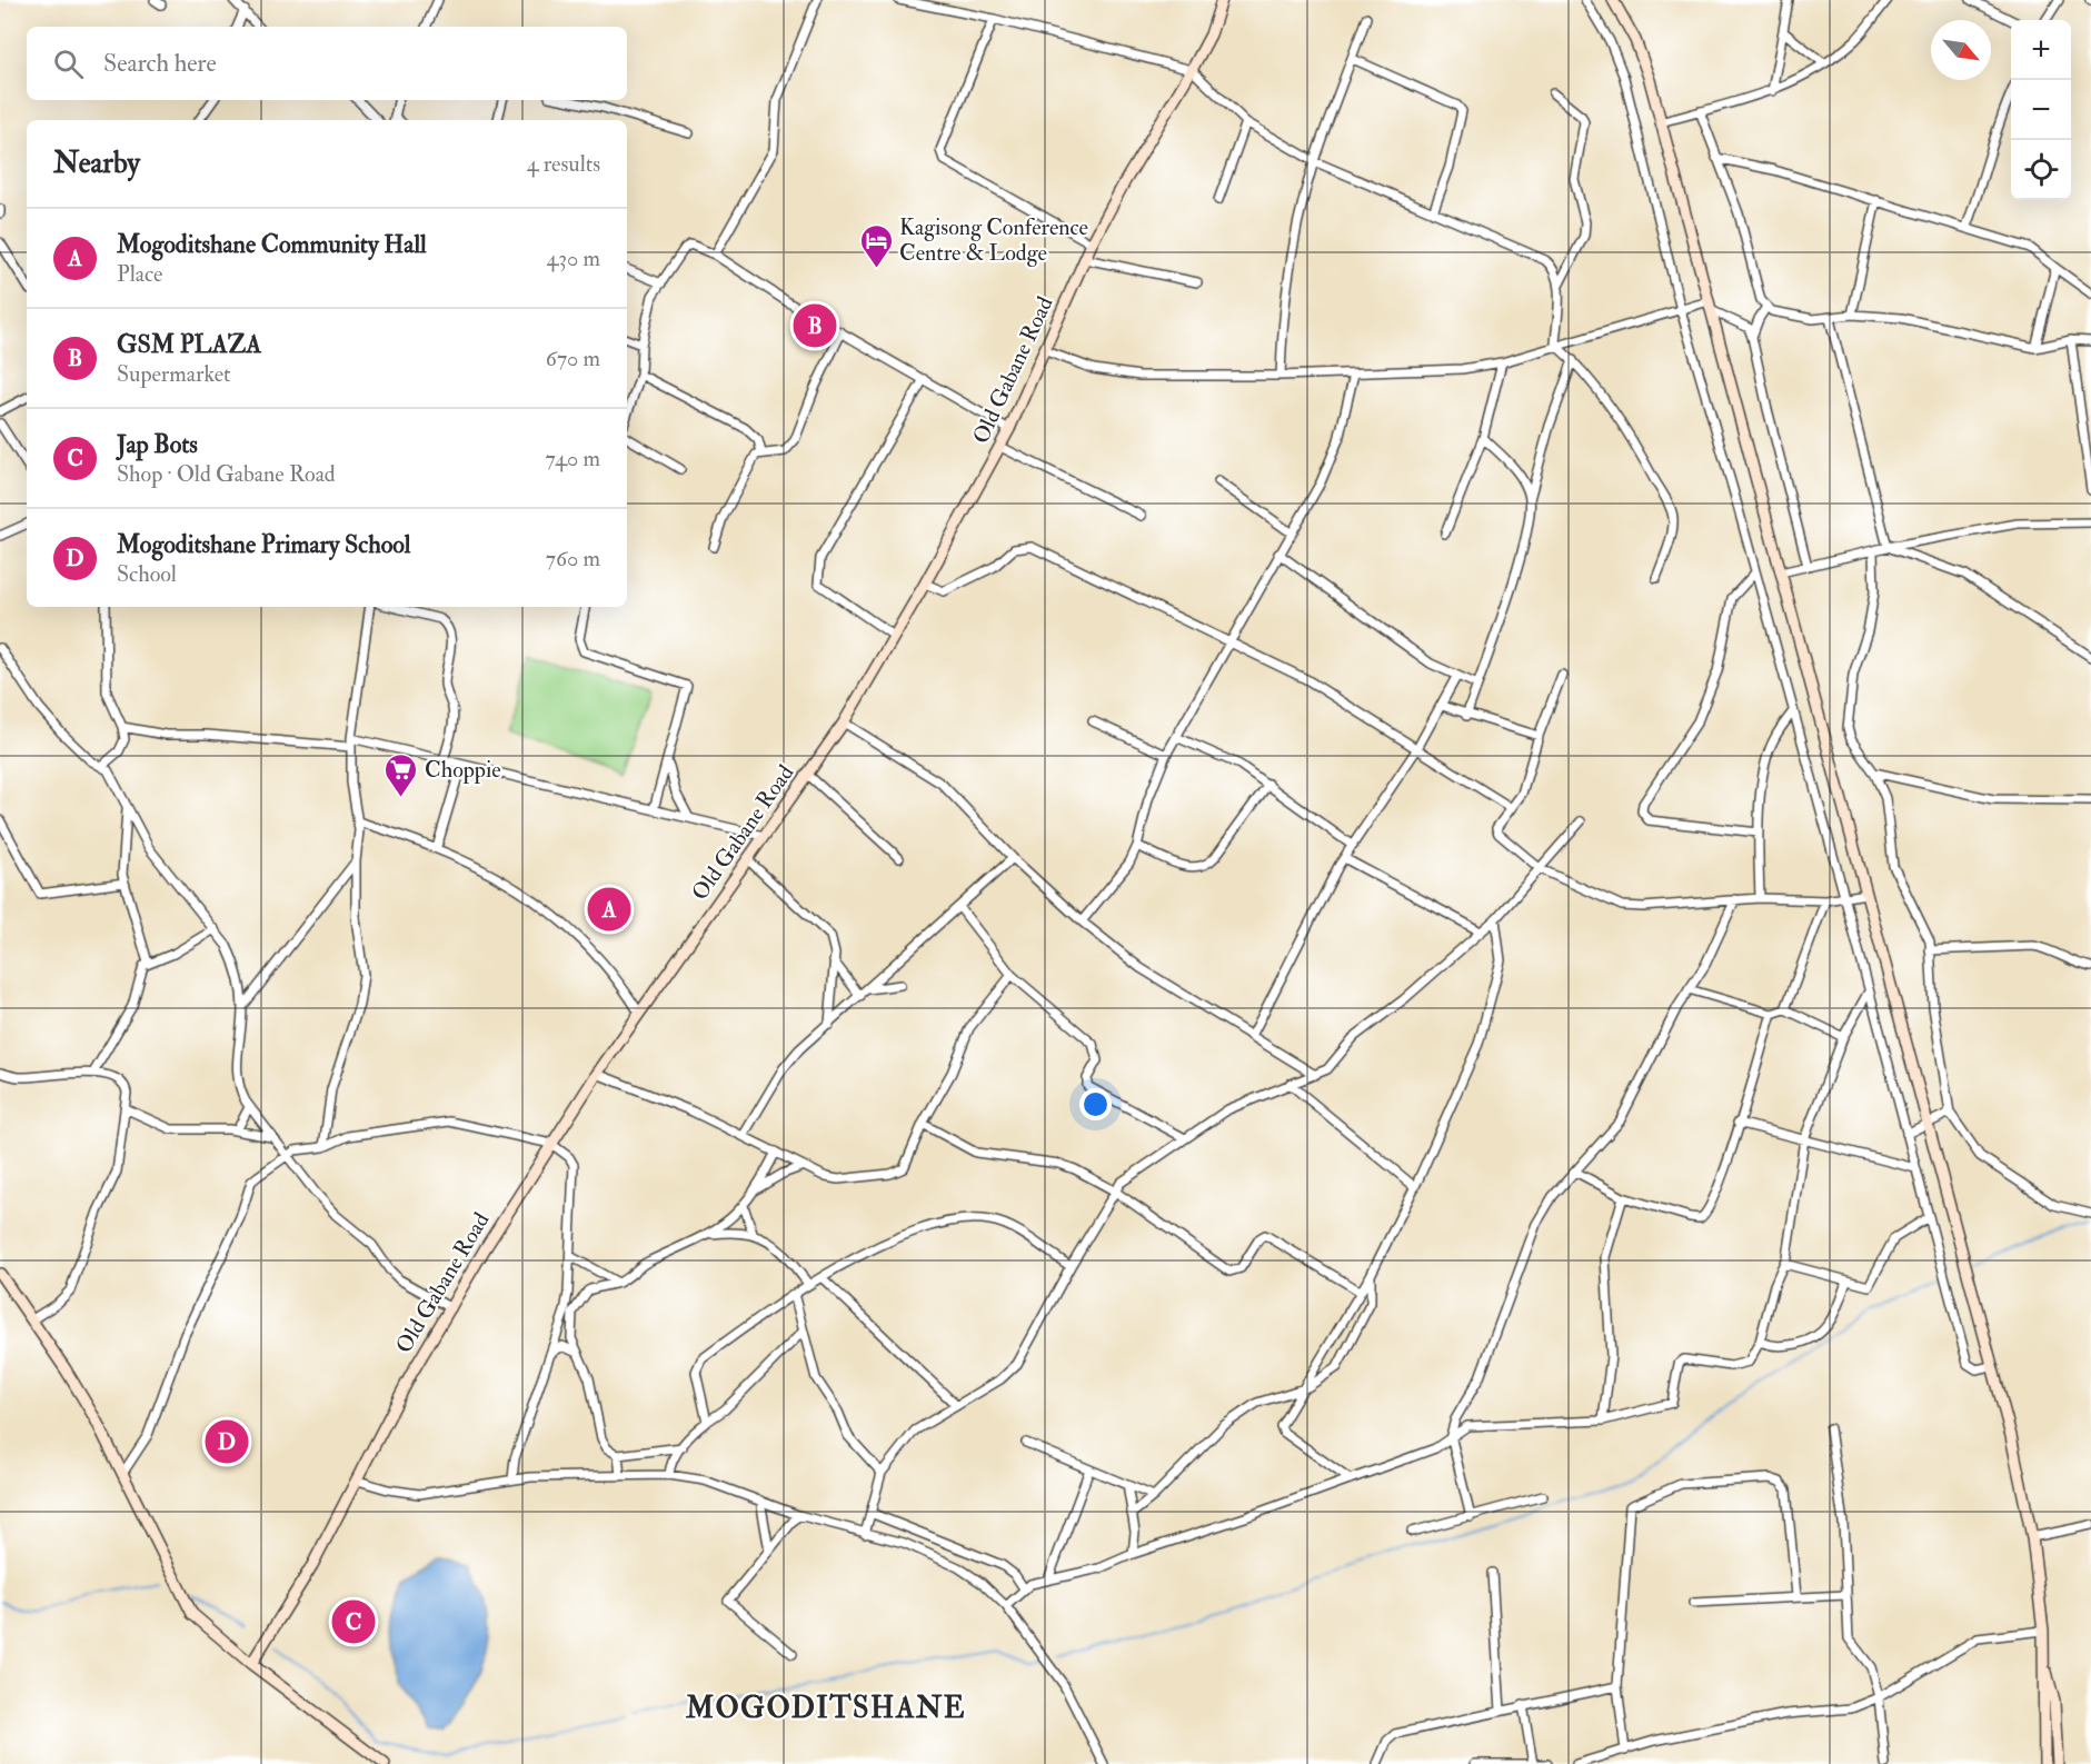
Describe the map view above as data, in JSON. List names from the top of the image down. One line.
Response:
{"streets":{"street":["Old Gabane Road"]},"districts":["MOGODITSHANE"],"places":{"hotel":["Kagisong Conference Centre & Lodge"],"supermarket":["Choppie"]},"north":"bottom right","page":{"map_buttons":["+","−"],"search":"Search here","heading":["Nearby","4 results"],"list":[{"mark":"A","name":"Mogoditshane Community Hall","note":"Place","value":"430 m"},{"mark":"B","name":"GSM PLAZA","note":"Supermarket","value":"670 m"},{"mark":"C","name":"Jap Bots","note":"Shop · Old Gabane Road","value":"740 m"},{"mark":"D","name":"Mogoditshane Primary School","note":"School","value":"760 m"}],"pins":["B","A","D","C"]}}
